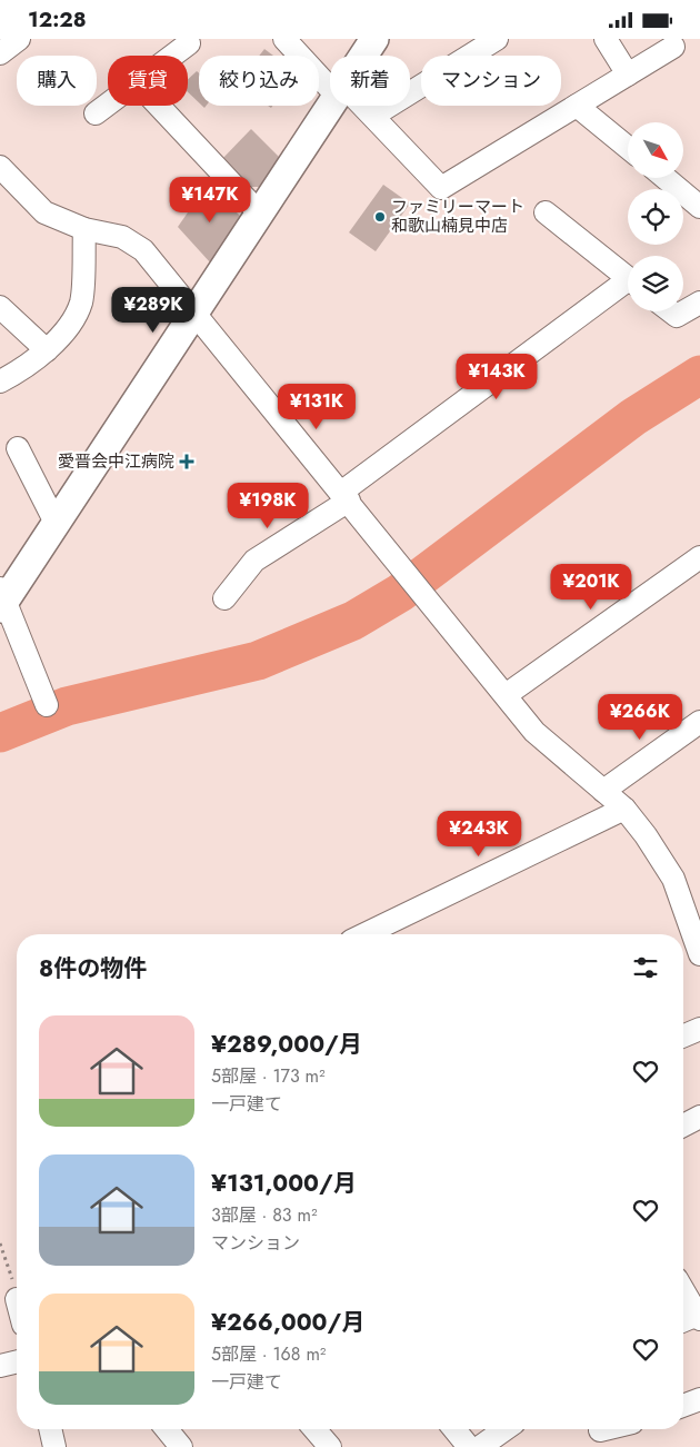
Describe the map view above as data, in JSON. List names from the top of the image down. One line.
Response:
{"places":{"other":["ファミリーマート 和歌山楠見中店"],"health":["愛晋会中江病院"]},"north":"bottom right","page":{"status":"12:28","chip":["購入","賃貸","絞り込み","新着","マンション"],"price":["¥147K","¥289K","¥143K","¥131K","¥198K","¥201K","¥266K","¥243K"],"heading":"8件の物件","list":[{"name":"¥289,000/月","note":"5部屋 · 173 m² · 一戸建て"},{"name":"¥131,000/月","note":"3部屋 · 83 m² · マンション"},{"name":"¥266,000/月","note":"5部屋 · 168 m² · 一戸建て"}]}}
